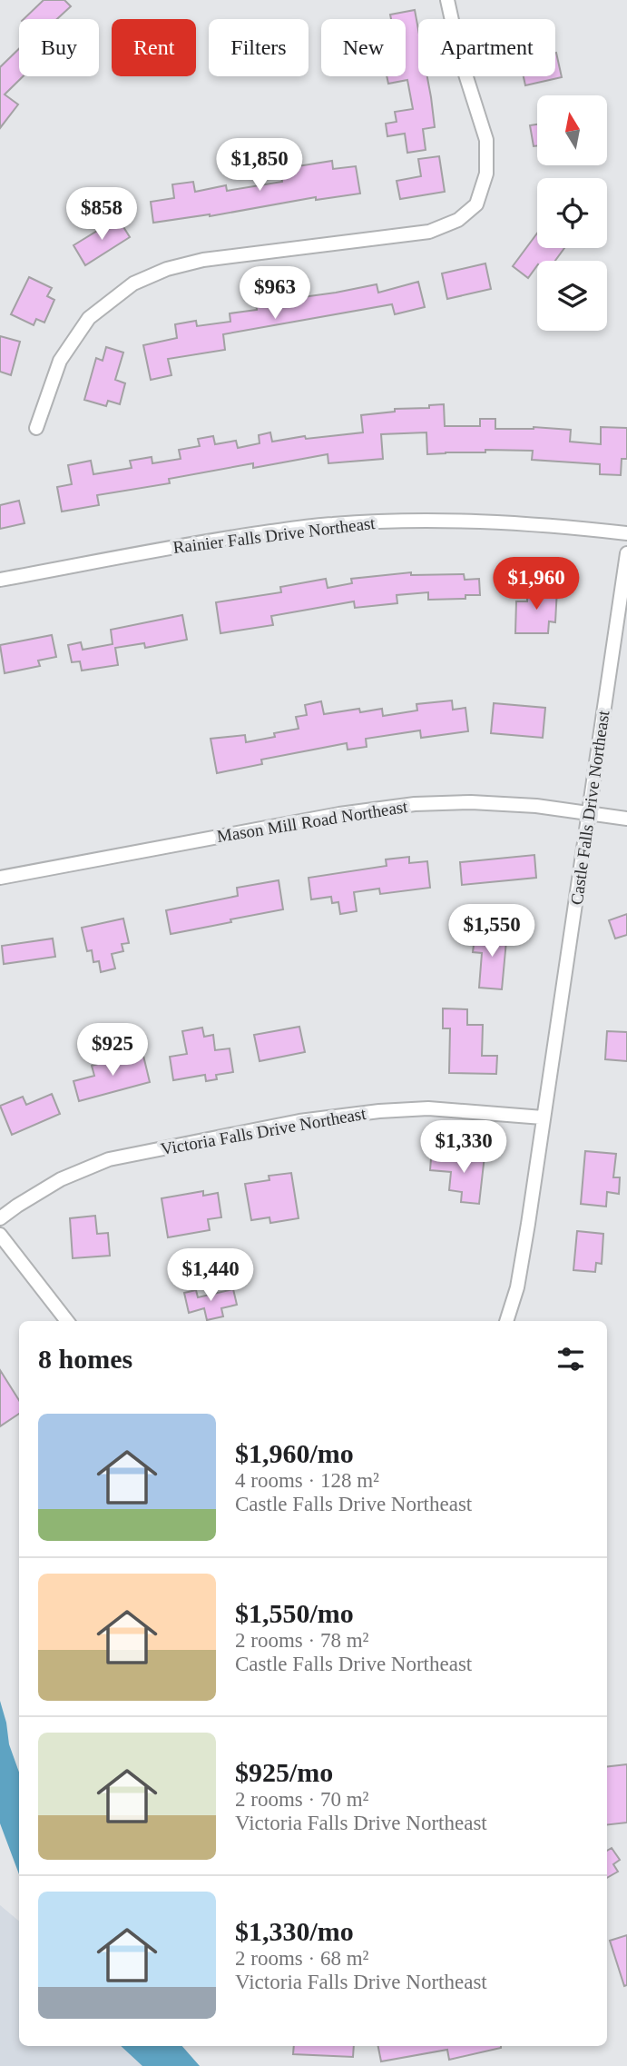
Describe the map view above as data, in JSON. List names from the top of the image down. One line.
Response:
{"streets":{"street":["Rainier Falls Drive Northeast","Castle Falls Drive Northeast","Mason Mill Road Northeast","Victoria Falls Drive Northeast"]},"crossings":[["Castle Falls Drive Northeast","Mason Mill Road Northeast"],["Castle Falls Drive Northeast","Victoria Falls Drive Northeast"]],"north":"top","page":{"chip":["Buy","Rent","Filters","New","Apartment"],"price":["$1,850","$858","$963","$1,960","$1,550","$925","$1,330","$1,440"],"heading":"8 homes","list":[{"name":"$1,960/mo","note":"4 rooms · 128 m² · Castle Falls Drive Northeast"},{"name":"$1,550/mo","note":"2 rooms · 78 m² · Castle Falls Drive Northeast"},{"name":"$925/mo","note":"2 rooms · 70 m² · Victoria Falls Drive Northeast"},{"name":"$1,330/mo","note":"2 rooms · 68 m² · Victoria Falls Drive Northeast"}]}}
